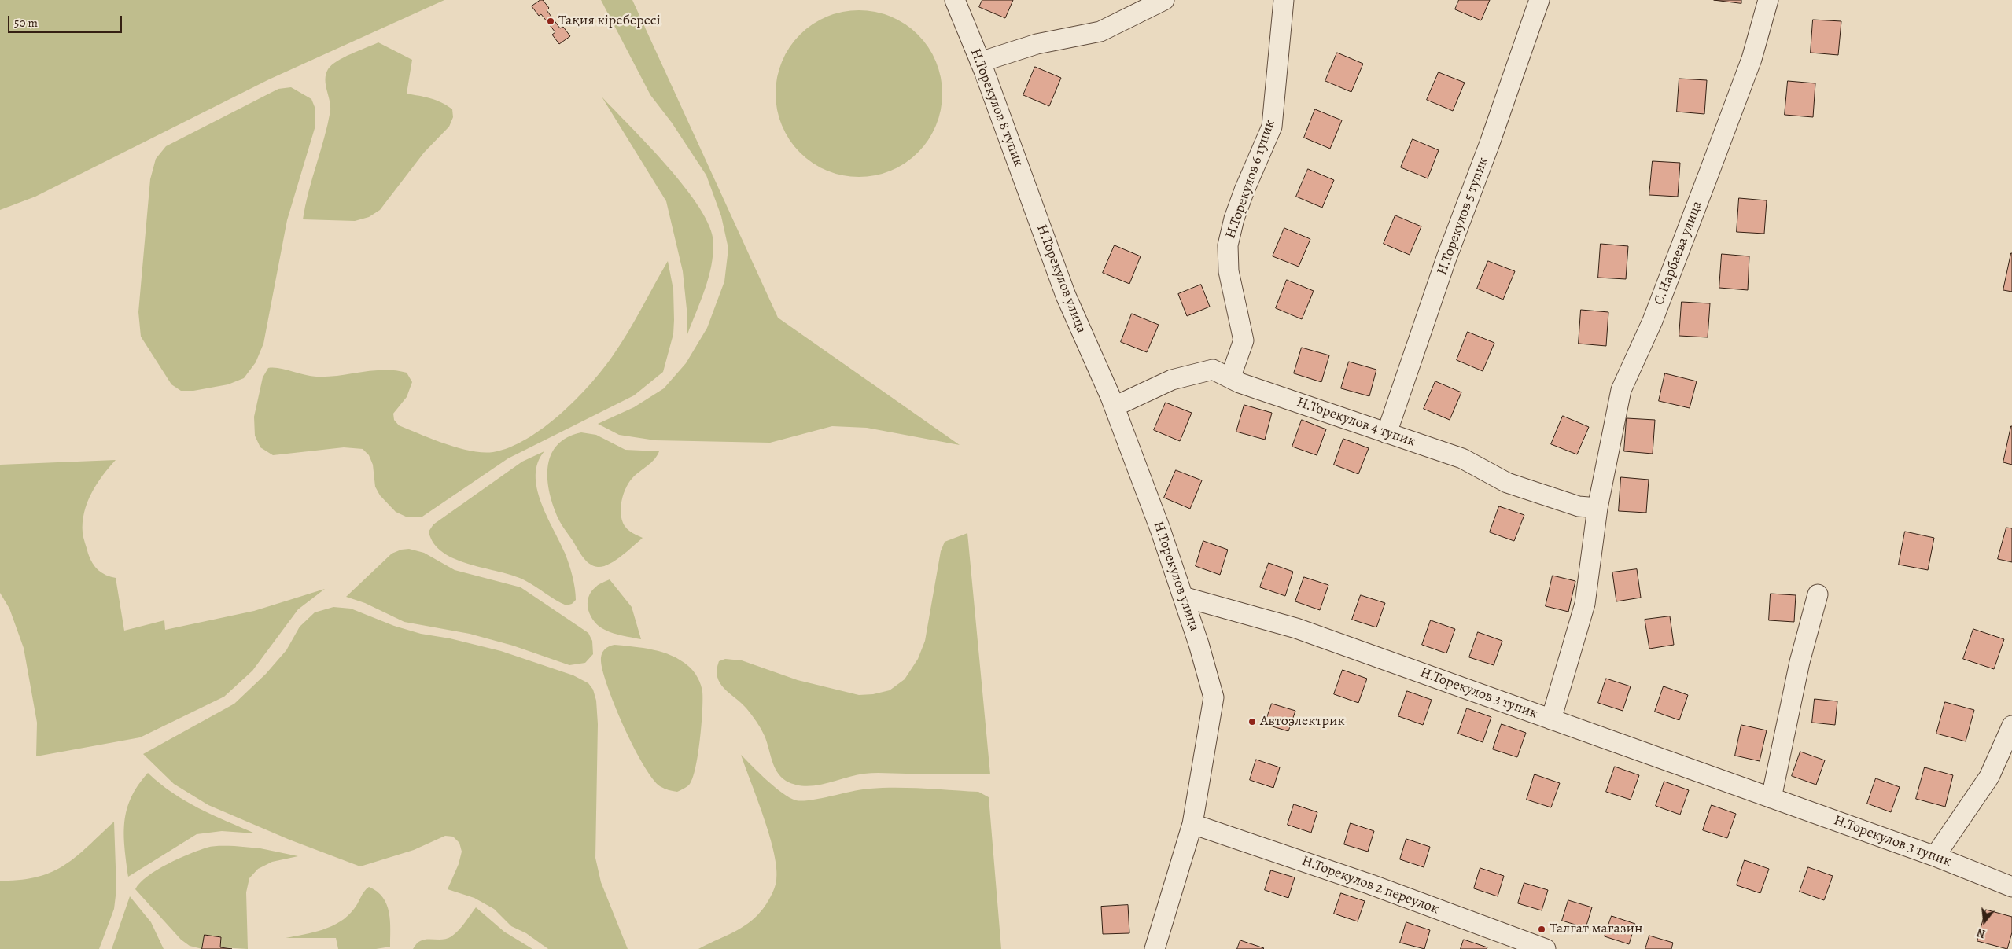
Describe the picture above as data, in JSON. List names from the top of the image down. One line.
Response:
{"streets":{"street":["Н.Торекулов 8 тупик","Н.Торекулов 6 тупик","Н.Торекулов 5 тупик","С.Нарбаева улица","Н.Торекулов улица","Н.Торекулов 4 тупик","Н.Торекулов 3 тупик","Н.Торекулов 2 переулок"]},"crossings":[["Н.Торекулов 8 тупик","Н.Торекулов улица"],["Н.Торекулов 6 тупик","Н.Торекулов 4 тупик"],["Н.Торекулов 5 тупик","Н.Торекулов 4 тупик"],["С.Нарбаева улица","Н.Торекулов 4 тупик"],["С.Нарбаева улица","Н.Торекулов 3 тупик"],["Н.Торекулов улица","Н.Торекулов 4 тупик"],["Н.Торекулов улица","Н.Торекулов 3 тупик"],["Н.Торекулов улица","Н.Торекулов 2 переулок"]],"places":["Тақия кіребересі","Автоэлектрик","Талгат магазин"],"scale_bar":"50 m","north":"bottom"}
